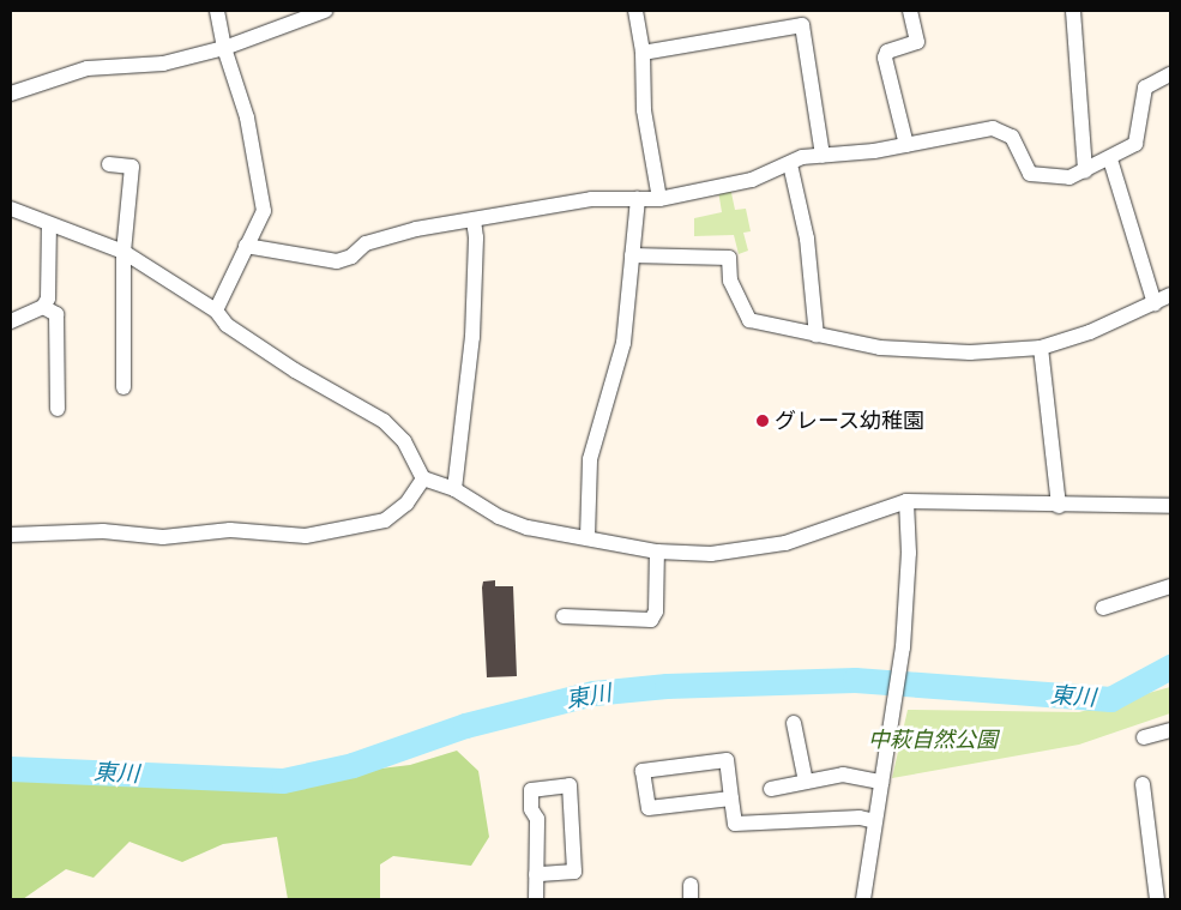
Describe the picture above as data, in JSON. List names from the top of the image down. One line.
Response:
{"water":["東川"],"parks":["中萩自然公園"],"places":["グレース幼稚園"]}
